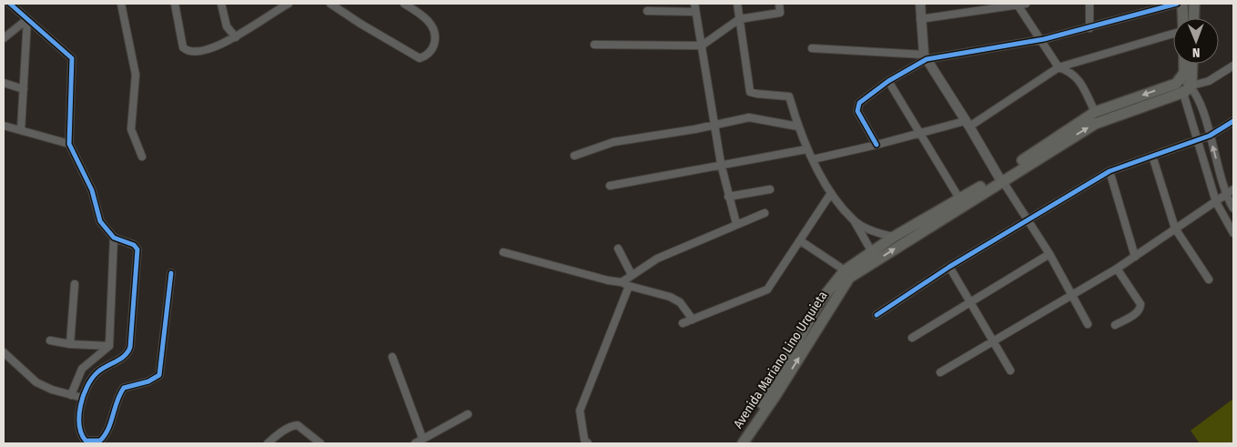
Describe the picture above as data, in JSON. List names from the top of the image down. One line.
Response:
{"streets":{"main road":["Avenida Mariano Lino Urquieta"]},"north":"bottom"}
